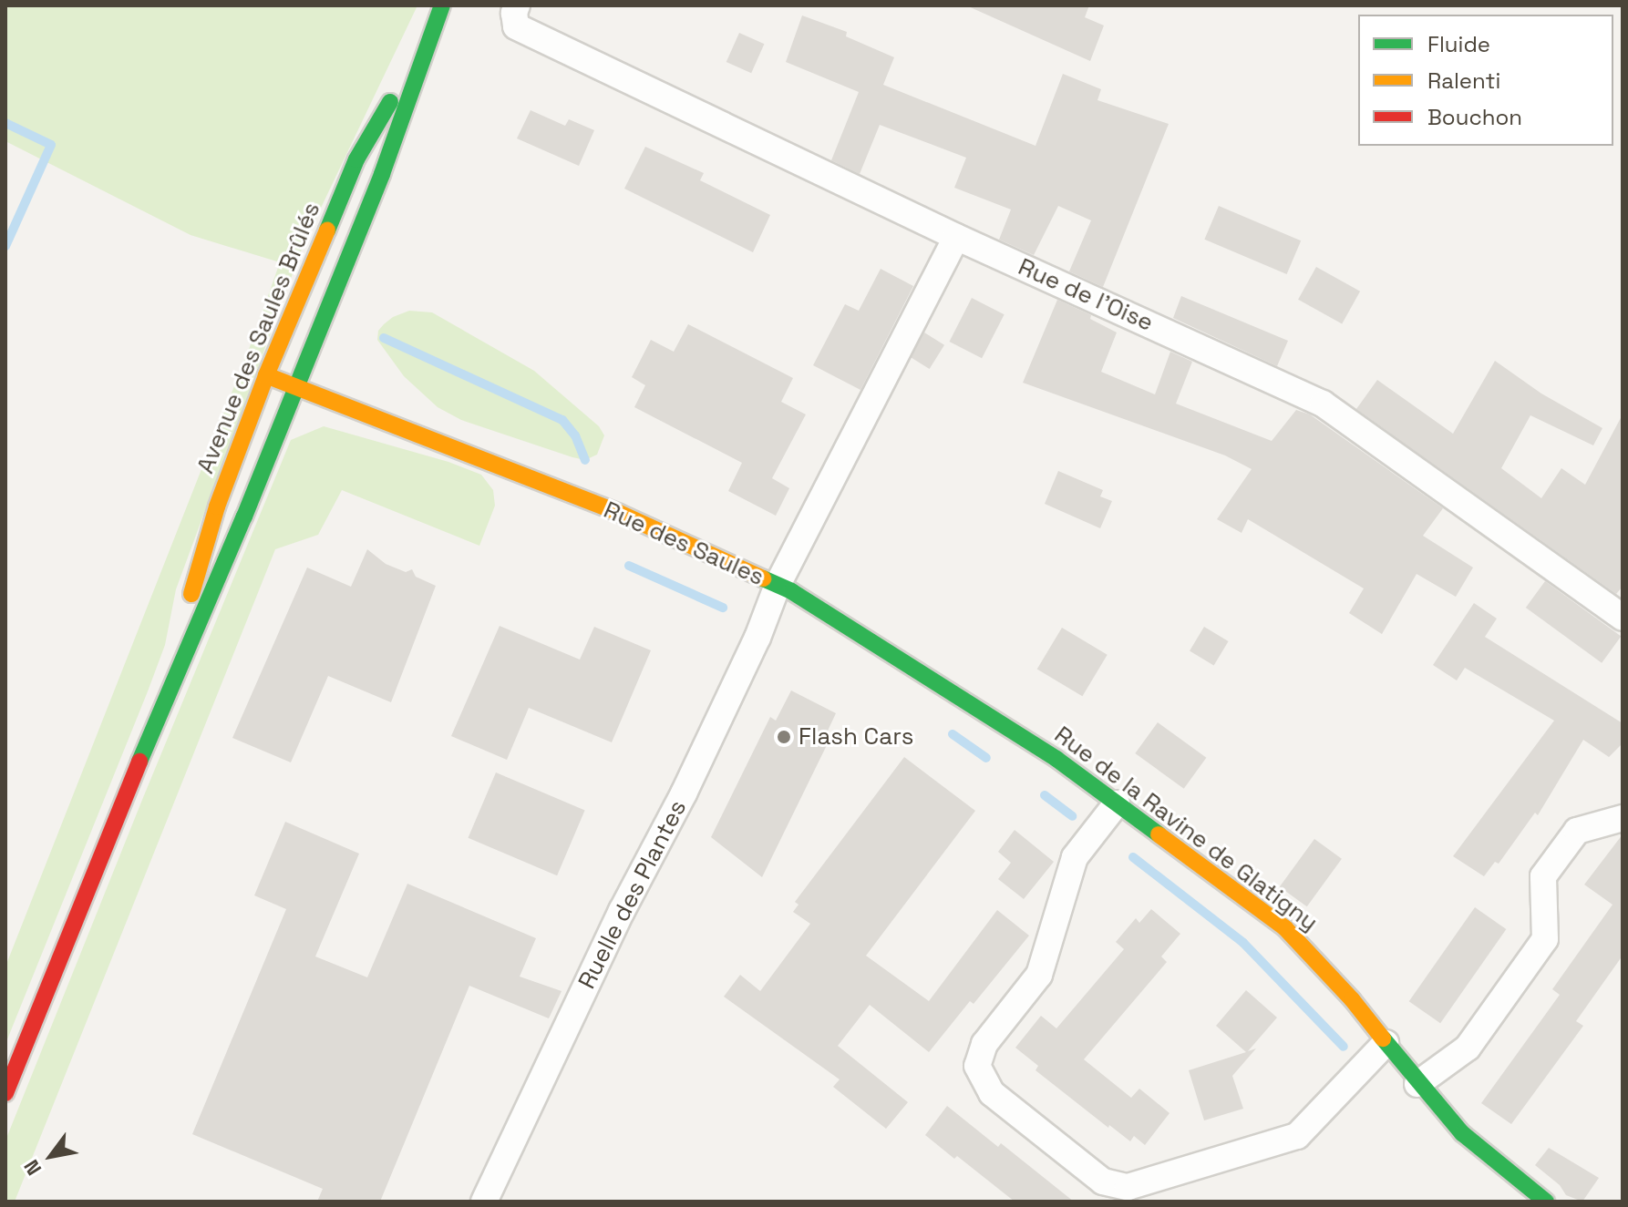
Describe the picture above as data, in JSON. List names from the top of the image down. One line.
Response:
{"streets":{"main road":["Avenue des Saules Brûlés","Rue des Saules","Rue de la Ravine de Glatigny"],"street":["Rue de l'Oise","Ruelle des Plantes"]},"crossings":[["Rue de l'Oise","Rue des Saules"],["Avenue des Saules Brûlés","Rue des Saules"],["Rue des Saules","Rue de la Ravine de Glatigny"],["Rue des Saules","Ruelle des Plantes"],["Rue de la Ravine de Glatigny","Ruelle des Plantes"]],"places":["Flash Cars"],"legend":["Fluide","Ralenti","Bouchon"],"north":"bottom left"}
